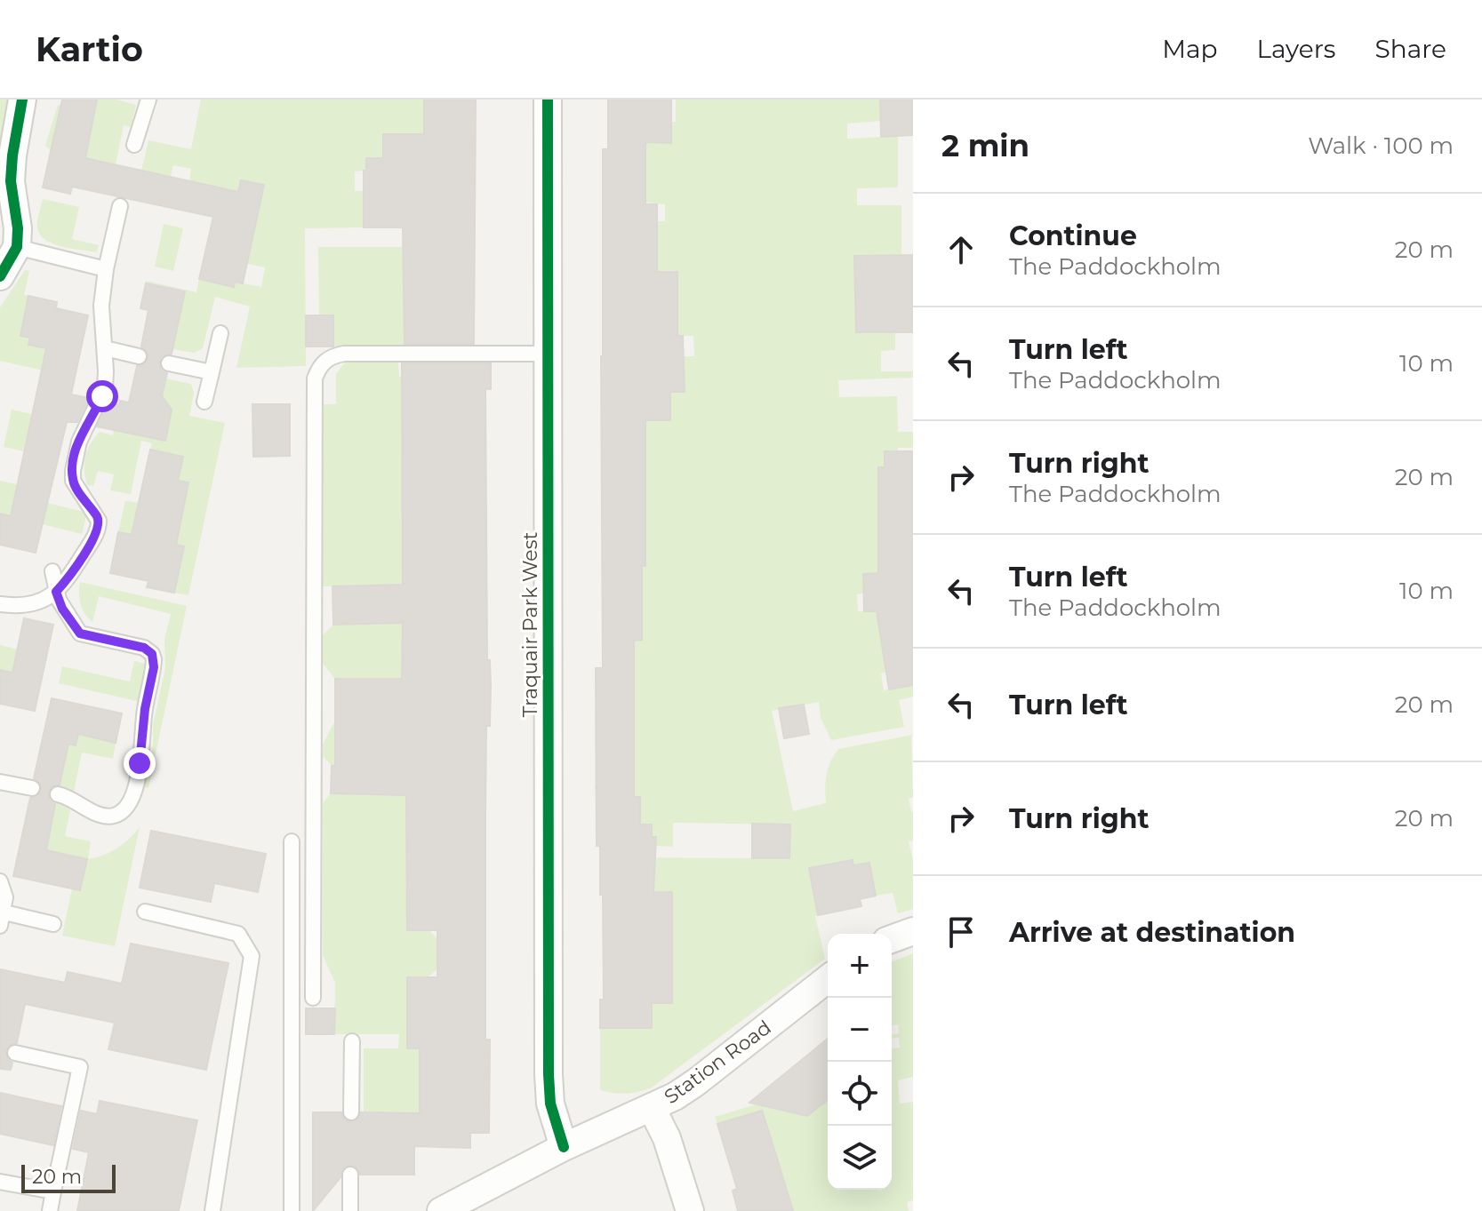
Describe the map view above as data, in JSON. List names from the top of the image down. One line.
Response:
{"streets":{"street":["Traquair Park West","Station Road"]},"crossings":[["Traquair Park West","Station Road"]],"scale_bar":"20 m","page":{"header":"Kartio","nav":["Map","Layers","Share"],"heading":["2 min","Walk · 100 m"],"list":[["Continue","The Paddockholm","20 m"],["Turn left","The Paddockholm","10 m"],["Turn right","The Paddockholm","20 m"],["Turn left","The Paddockholm","10 m"],["Turn left","20 m"],["Turn right","20 m"],"Arrive at destination"],"map_buttons":["+","−"],"scale":"20 m"}}
